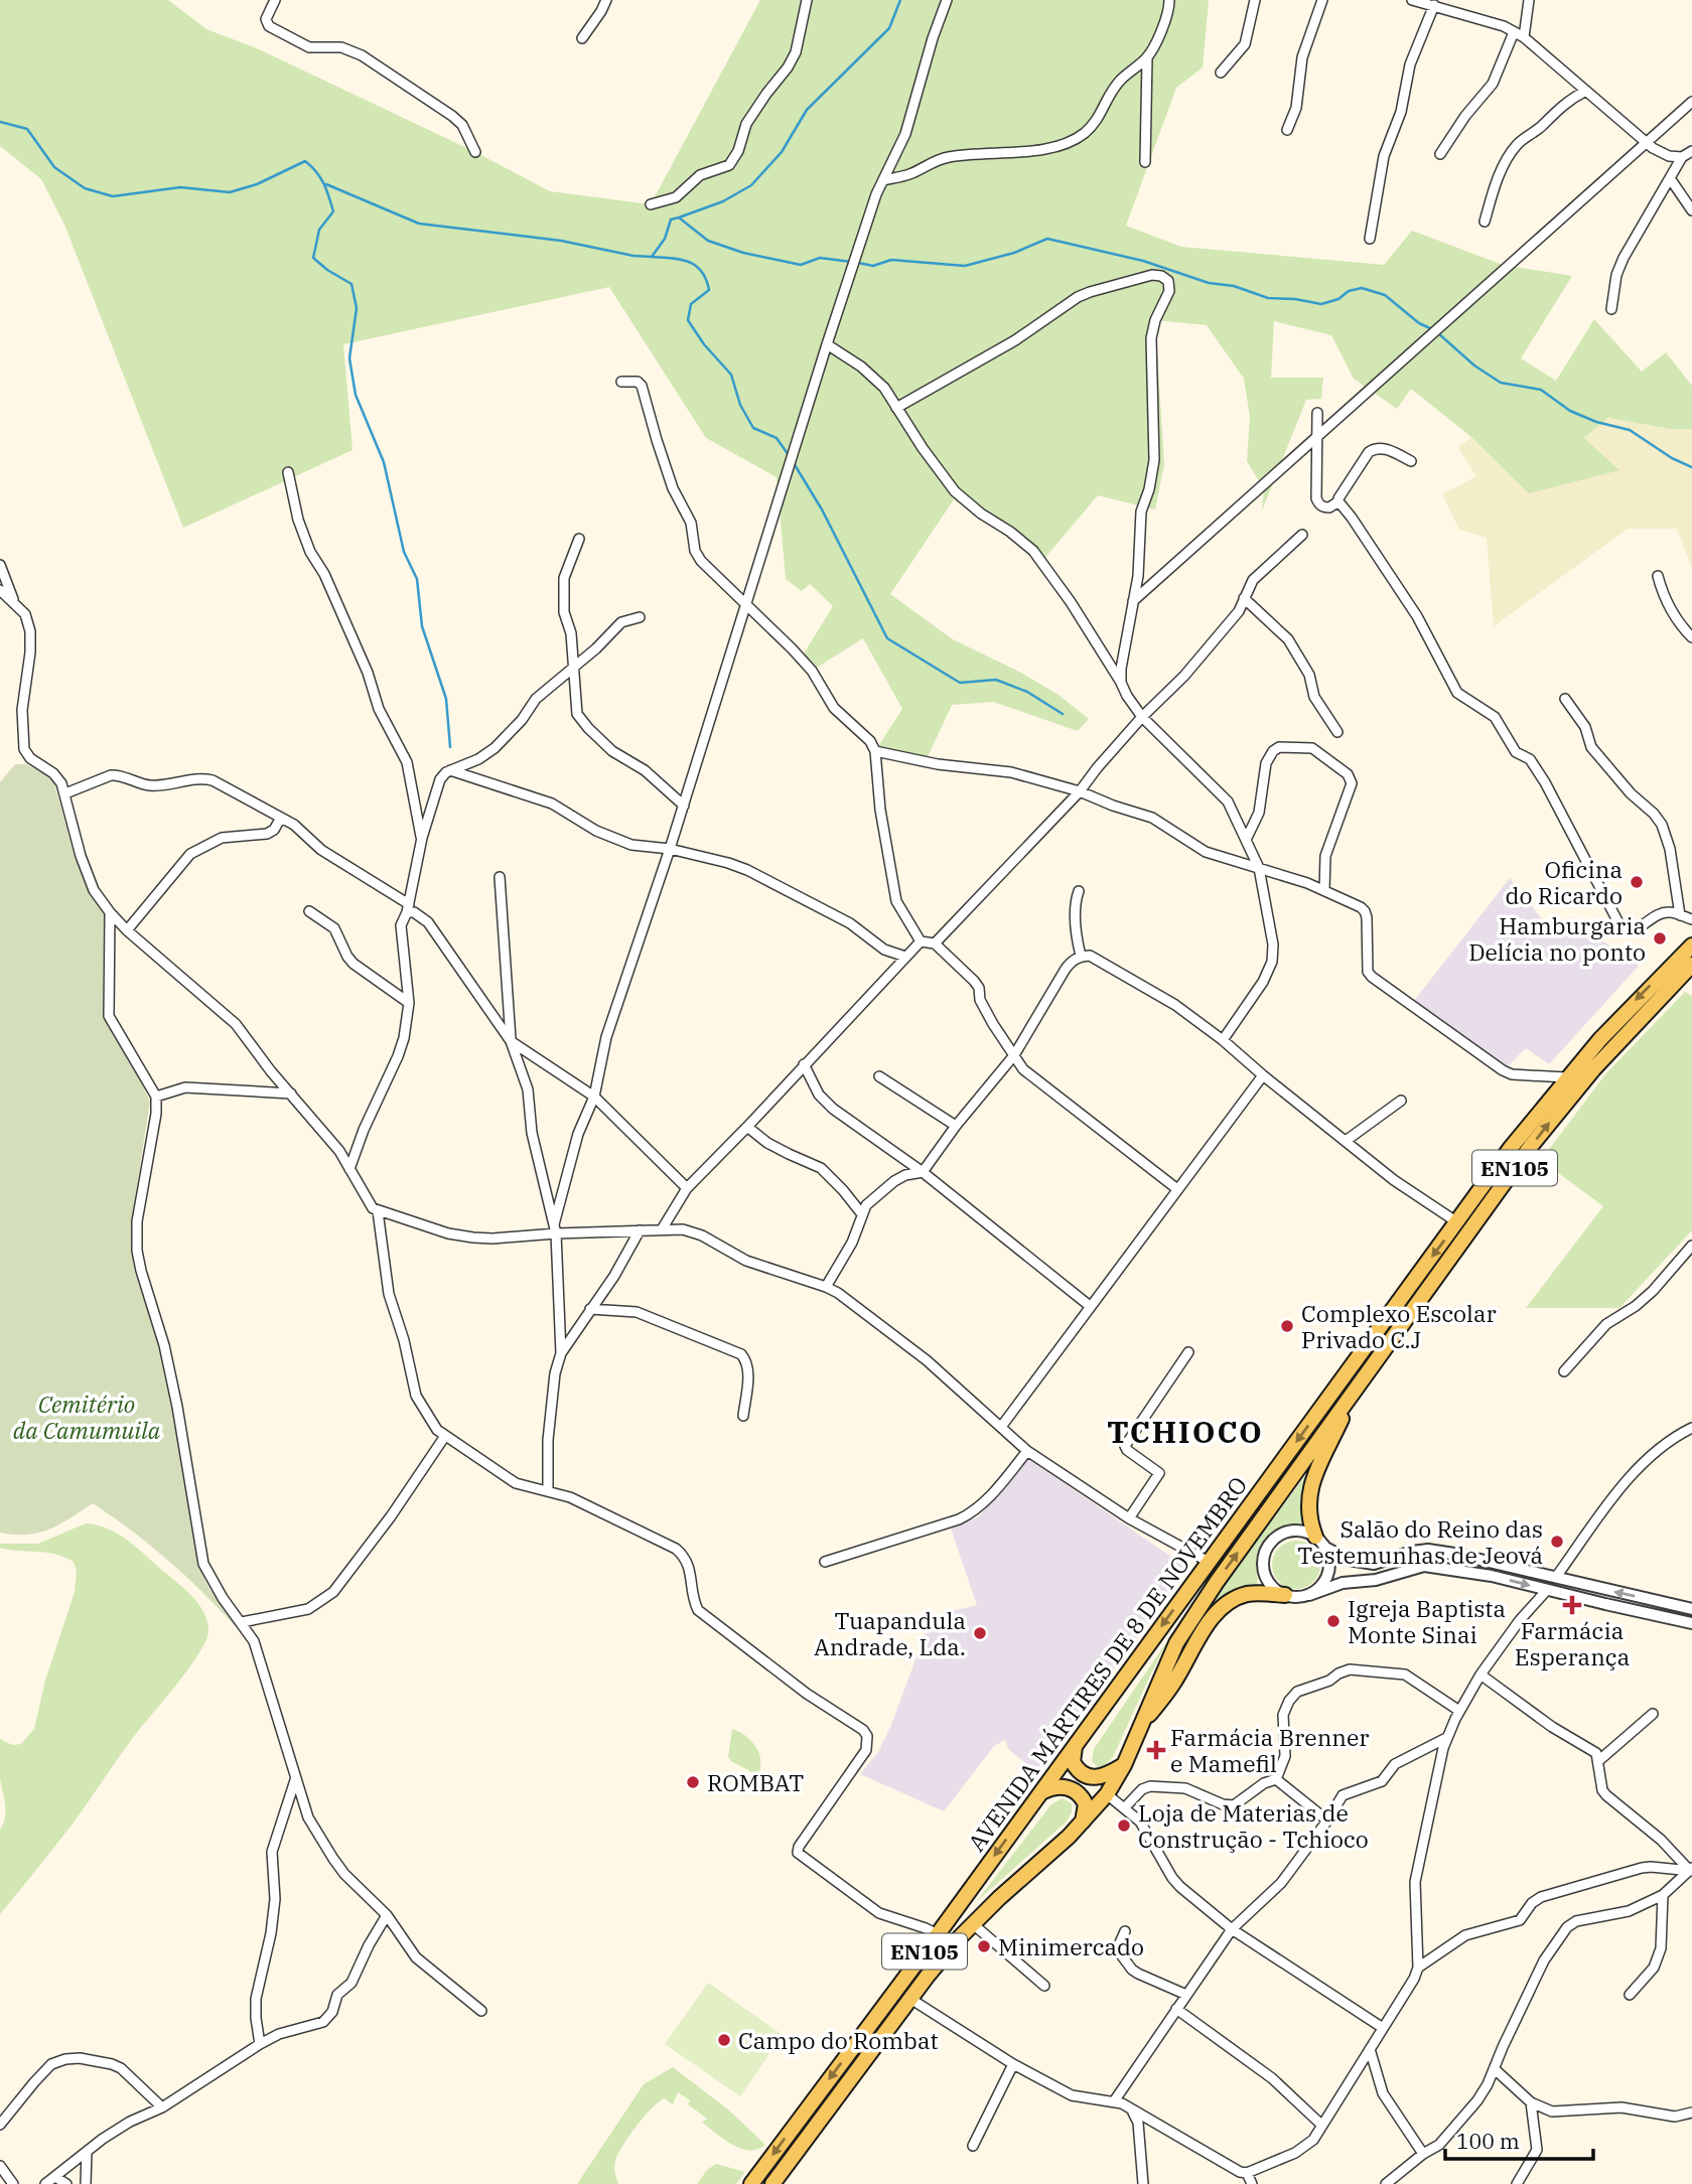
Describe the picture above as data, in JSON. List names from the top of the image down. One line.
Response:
{"streets":{"main road":["EN105","AVENIDA MÁRTIRES DE 8 DE NOVEMBRO"]},"districts":["TCHIOCO"],"parks":["Cemitério da Camumuila"],"places":{"other":["Oficina do Ricardo","Hamburgaria Delícia no ponto","Complexo Escolar Privado C.J","Salão do Reino das Testemunhas de Jeová","Igreja Baptista Monte Sinai","Tuapandula Andrade, Lda.","ROMBAT","Loja de Materias de Construção - Tchioco","Minimercado","Campo do Rombat"],"health":["Farmácia Esperança","Farmácia Brenner e Mamefil"]},"scale_bar":"100 m"}
